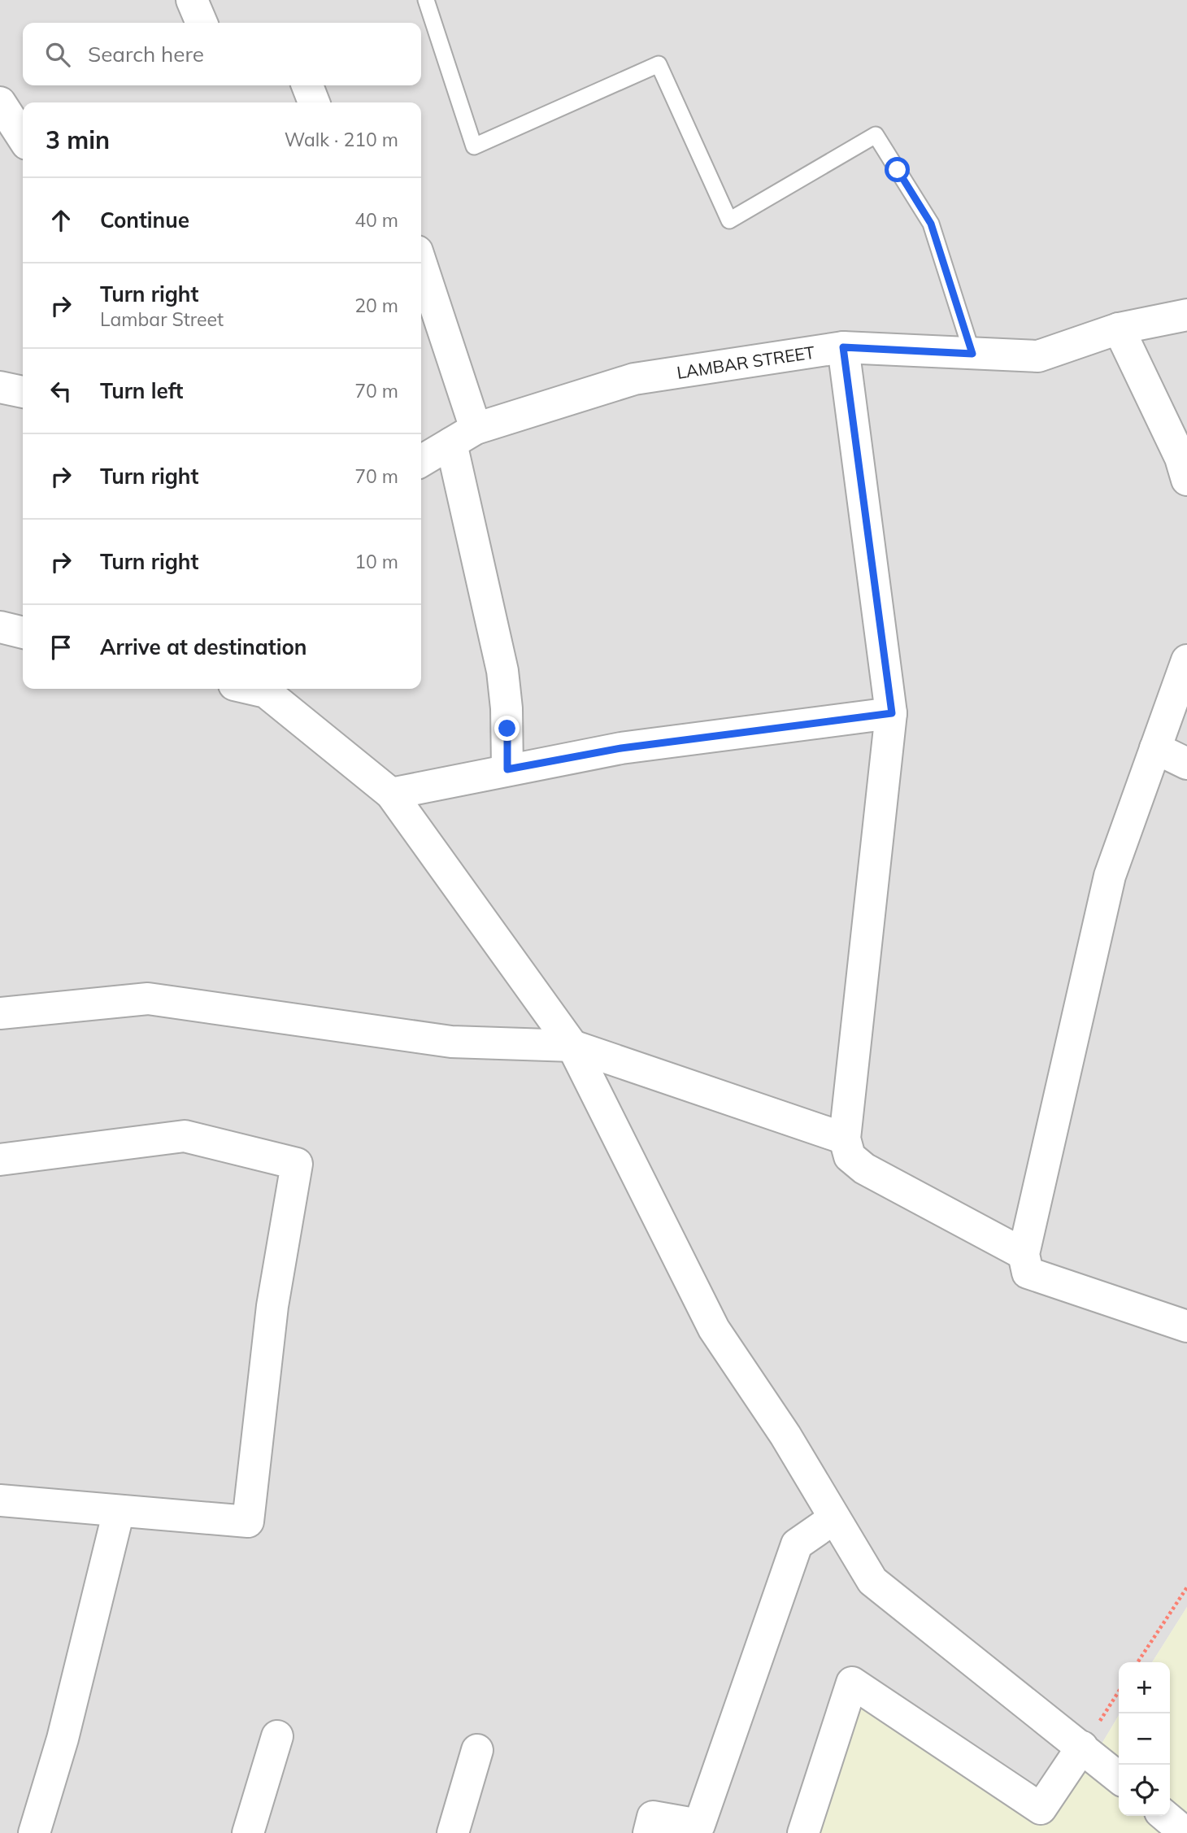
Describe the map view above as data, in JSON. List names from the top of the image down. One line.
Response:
{"streets":{"street":["LAMBAR STREET"]},"page":{"search":"Search here","heading":["3 min","Walk · 210 m"],"list":[["Continue","40 m"],["Turn right","Lambar Street","20 m"],["Turn left","70 m"],["Turn right","70 m"],["Turn right","10 m"],"Arrive at destination"],"map_buttons":["+","−"]}}
